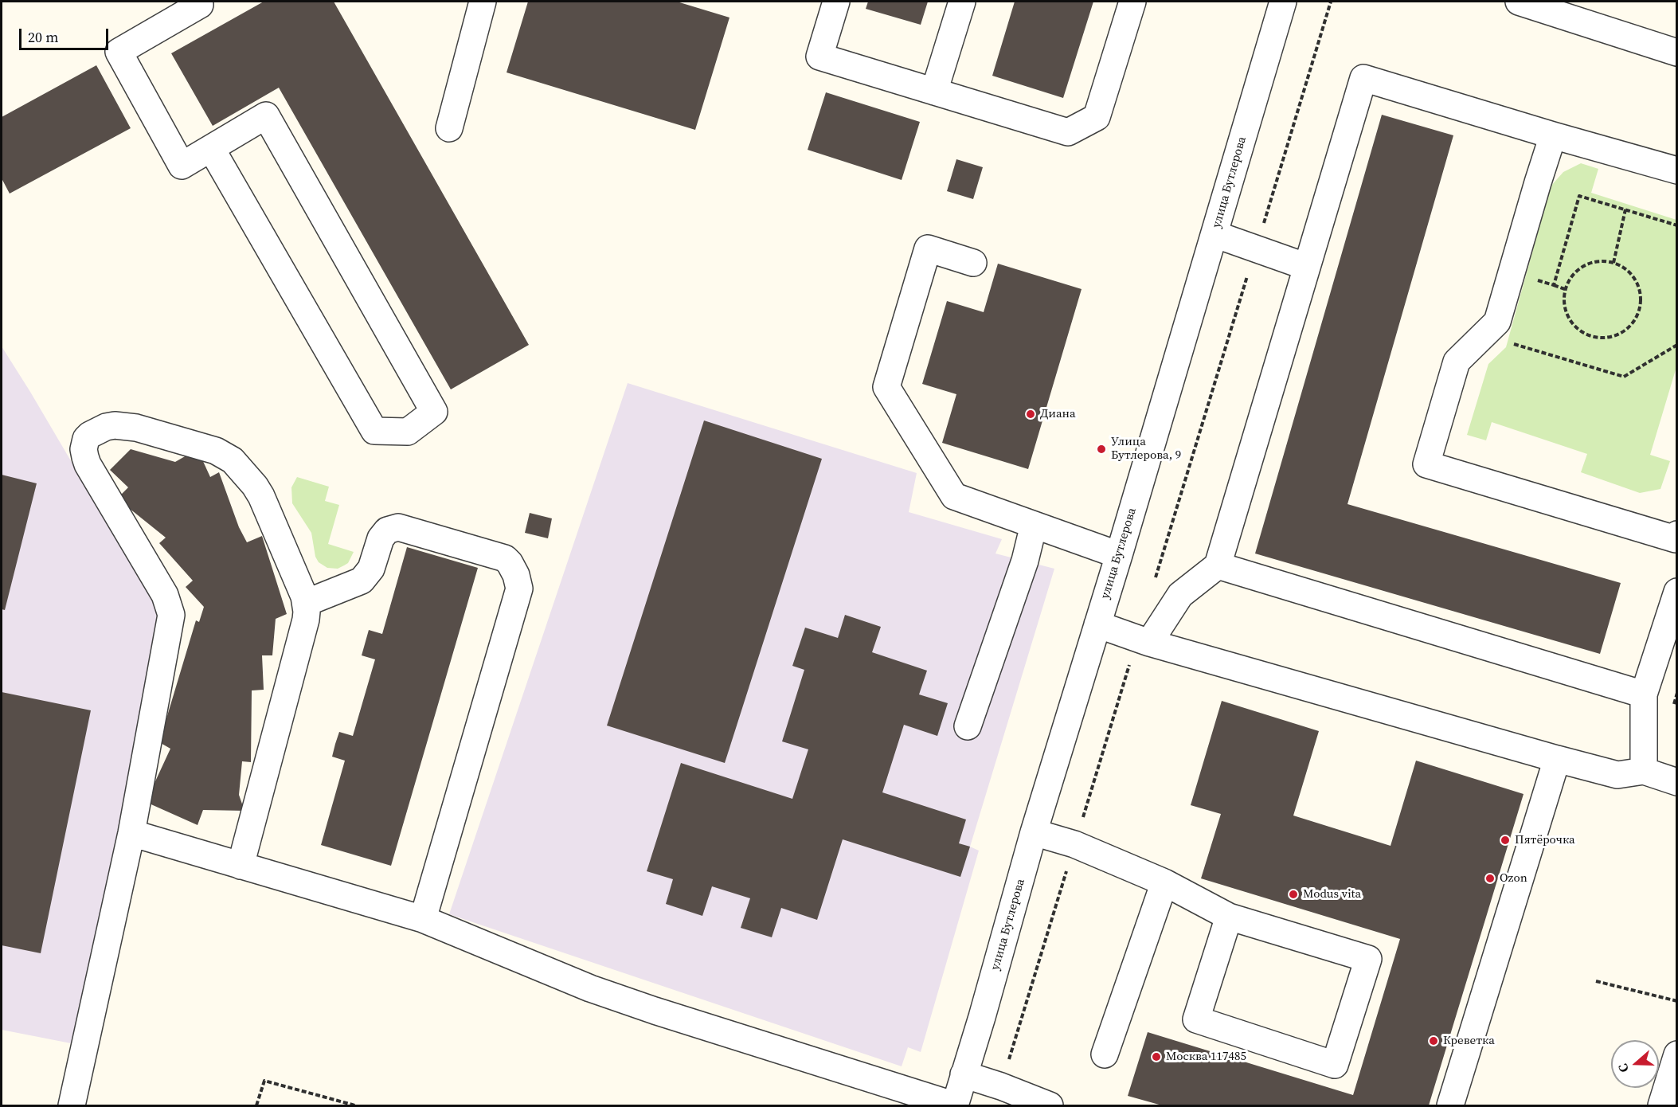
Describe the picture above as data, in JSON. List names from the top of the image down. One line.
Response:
{"streets":{"street":["улица Бутлерова"]},"places":["Диана","Улица Бутлерова, 9","Пятёрочка","Ozon","Modus vita","Креветка","Москва 117485"],"scale_bar":"20 m","north":"left"}
